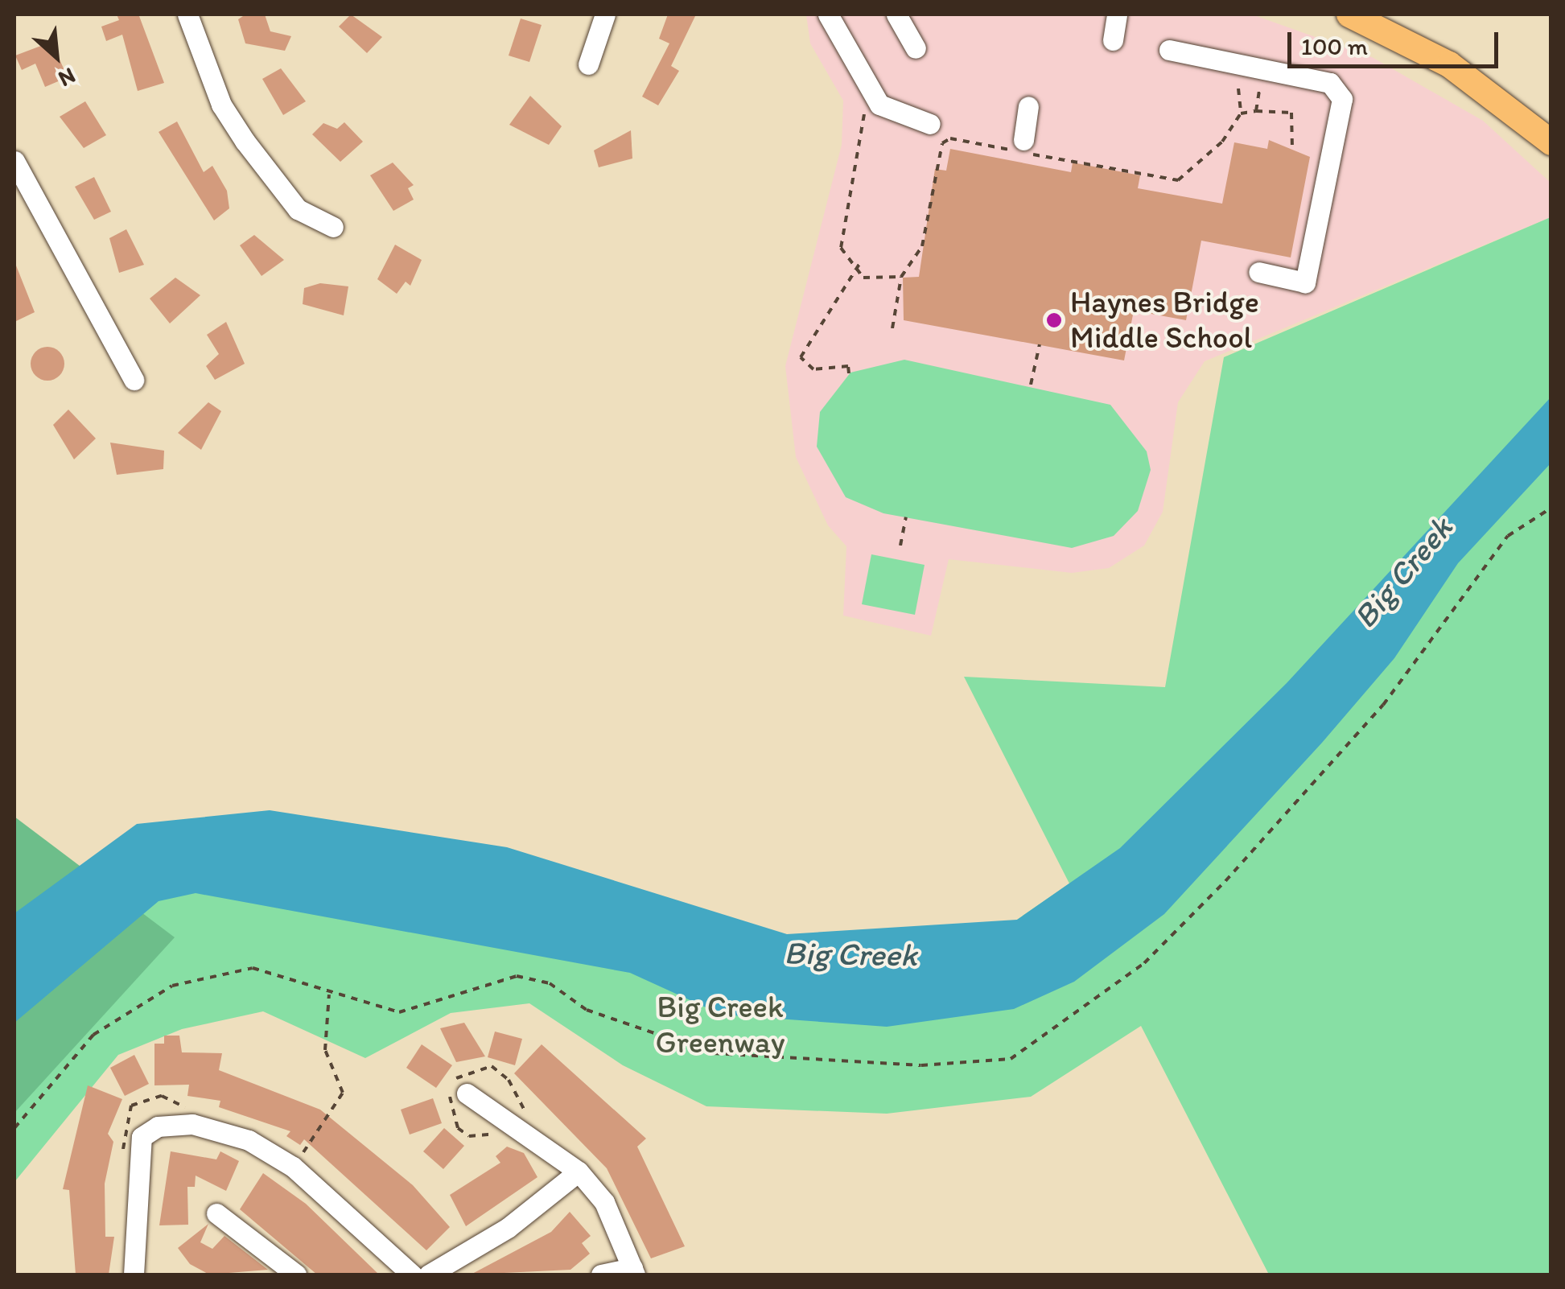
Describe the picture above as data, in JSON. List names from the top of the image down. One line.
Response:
{"water":["Big Creek"],"parks":["Big Creek Greenway"],"places":["Haynes Bridge Middle School"],"scale_bar":"100 m","north":"bottom right"}
